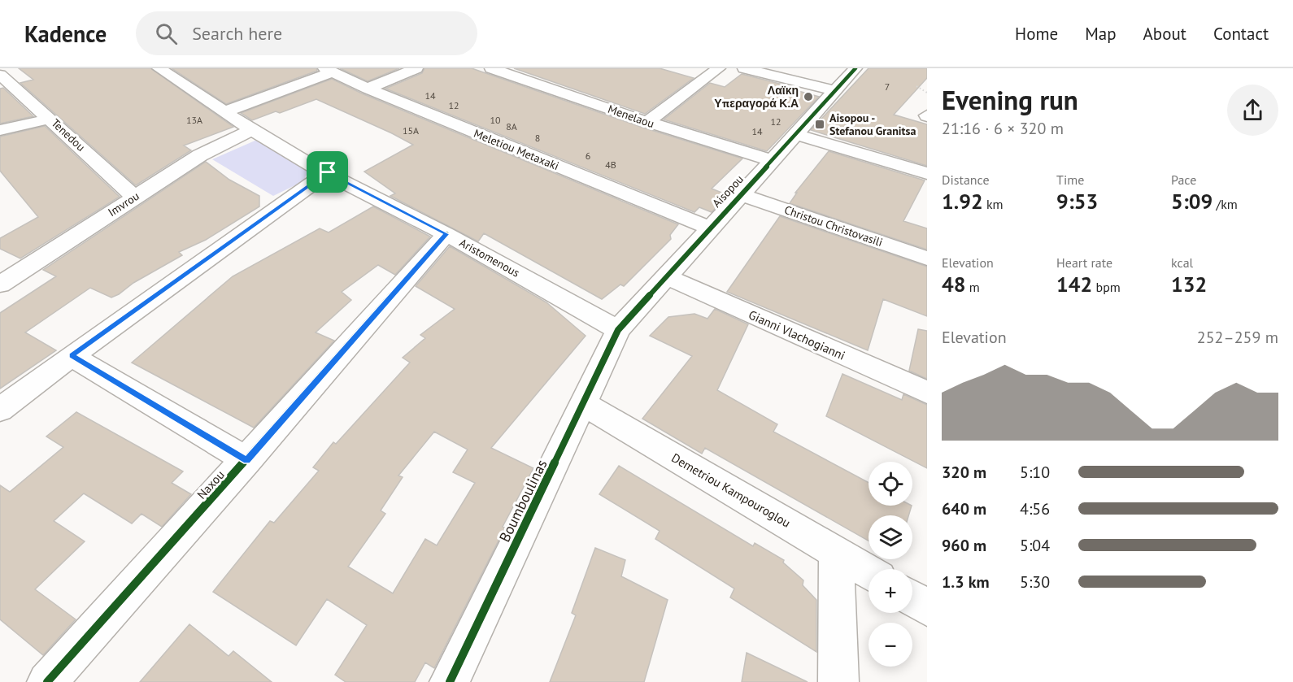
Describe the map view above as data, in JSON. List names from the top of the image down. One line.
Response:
{"streets":{"street":["Menelaou","Tenedou","Meletiou Metaxaki","Aisopou","Imvrou","Christou Christovasili","Aristomenous","Gianni Vlachogianni","Naxou","Demetriou Kampouroglou","Boumboulinas"]},"crossings":[["Menelaou","Aisopou"],["Tenedou","Imvrou"],["Meletiou Metaxaki","Aisopou"],["Aisopou","Christou Christovasili"],["Aisopou","Aristomenous"],["Aisopou","Gianni Vlachogianni"],["Aisopou","Boumboulinas"],["Imvrou","Aristomenous"],["Aristomenous","Naxou"],["Aristomenous","Boumboulinas"],["Demetriou Kampouroglou","Boumboulinas"]],"places":{"other":["Λαϊκη Υπεραγορά Κ.Α"],"transit":["Aisopou - Stefanou Granitsa"]},"house_numbers":["7","14","12","13A","10","12","8A","15A","14","8","6","4B"],"page":{"header":"Kadence","search":"Search here","nav":["Home","Map","About","Contact"],"heading":["Evening run","21:16 · 6 × 320 m"],"stats":[["Distance","1.92 km"],["Time","9:53"],["Pace","5:09 /km"],["Elevation","48 m"],["Heart rate","142 bpm"],["kcal","132"]],"chart":["Elevation","252–259 m"],"list":[{"name":"320 m","note":"5:10"},{"name":"640 m","note":"4:56"},{"name":"960 m","note":"5:04"},{"name":"1.3 km","note":"5:30"}],"map_buttons":["+","−"]}}
